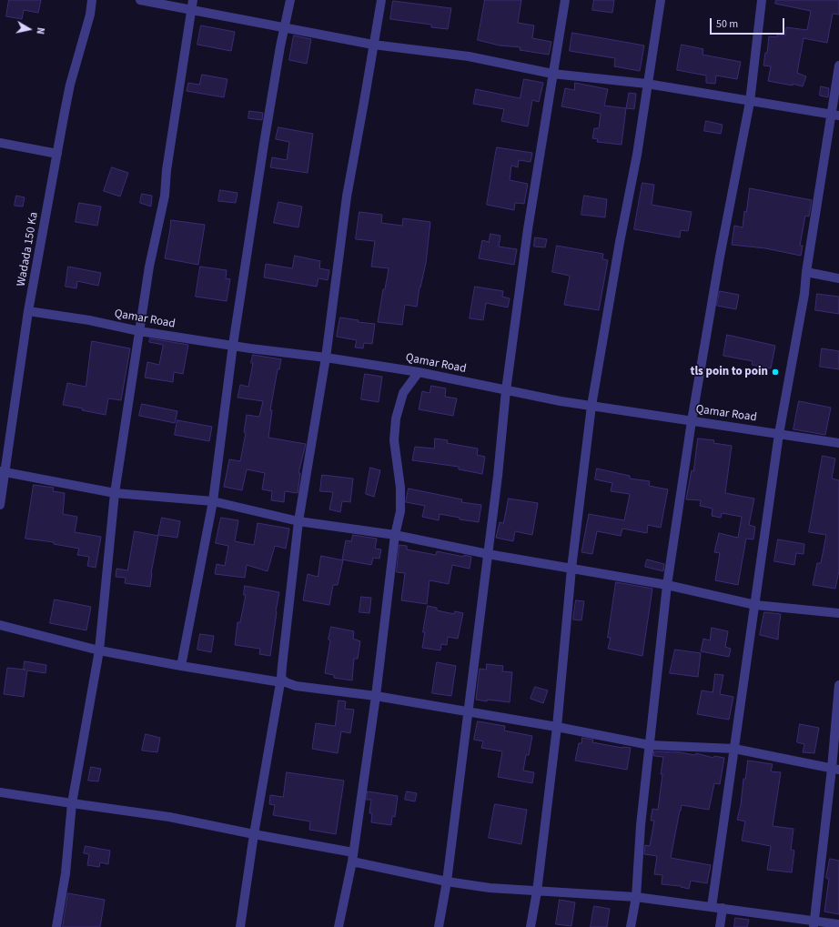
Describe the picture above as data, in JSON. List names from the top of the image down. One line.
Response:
{"streets":{"street":["Wadada 150 Ka","Qamar Road"]},"crossings":[["Wadada 150 Ka","Qamar Road"]],"places":["tls poin to poin"],"scale_bar":"50 m","north":"right"}
